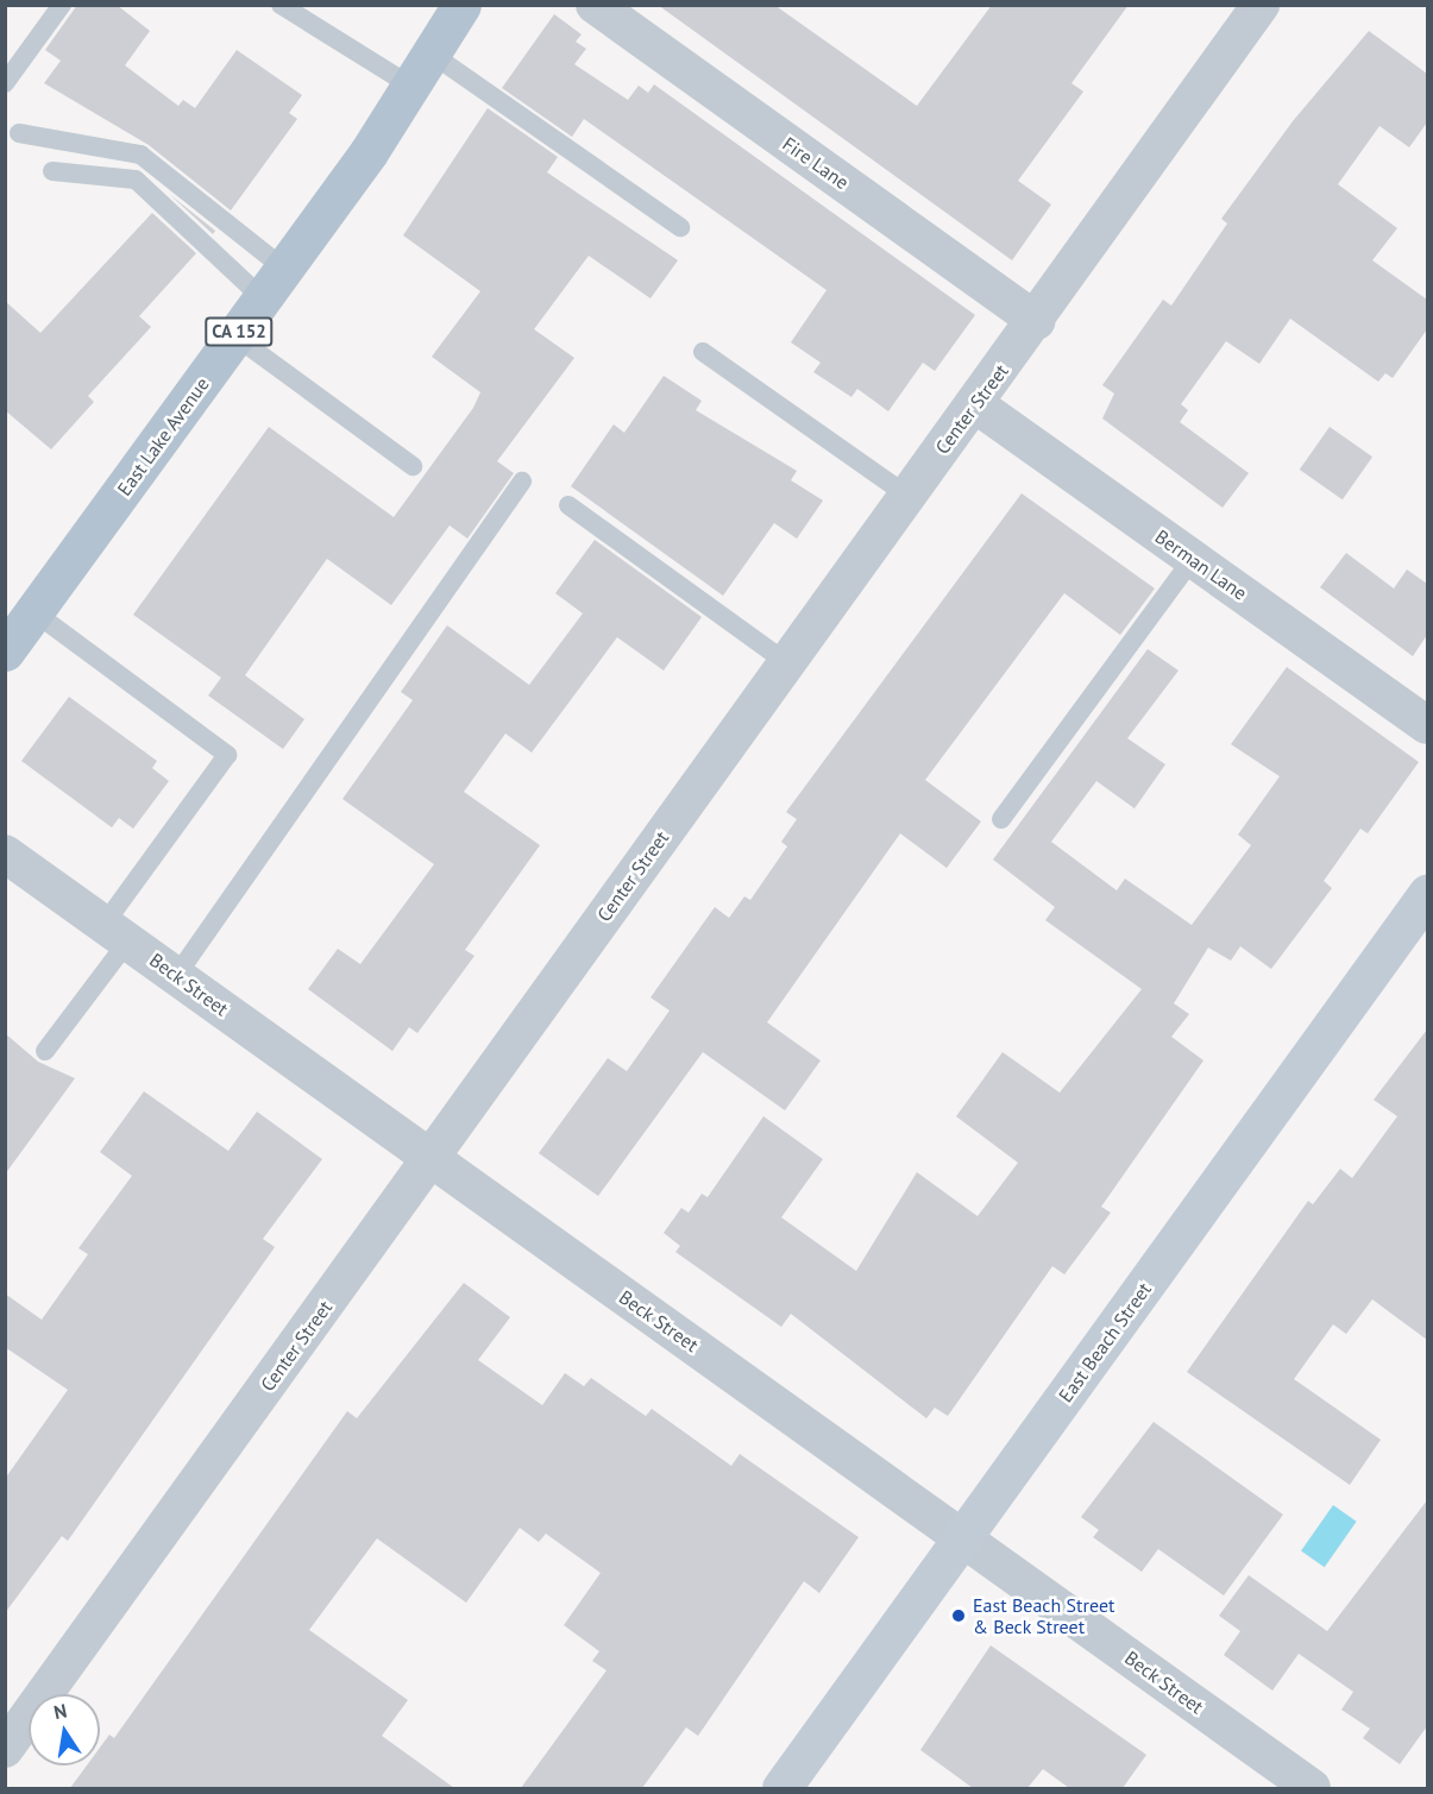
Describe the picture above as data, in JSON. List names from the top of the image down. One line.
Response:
{"streets":{"main road":["CA 152","East Lake Avenue"],"street":["Fire Lane","Center Street","Berman Lane","Beck Street","East Beach Street"]},"crossings":[["Fire Lane","Center Street"],["Center Street","Berman Lane"],["Center Street","Beck Street"],["Beck Street","East Beach Street"]],"places":["East Beach Street & Beck Street"],"north":"top"}
